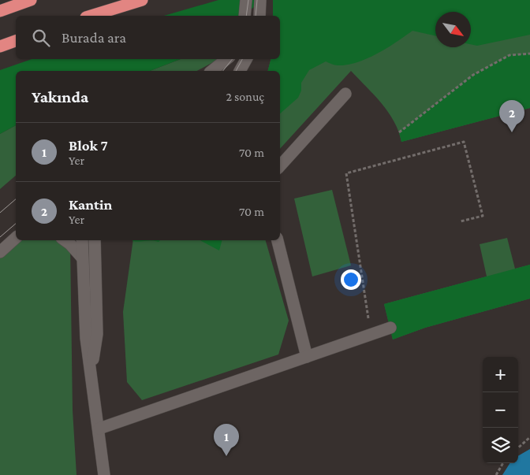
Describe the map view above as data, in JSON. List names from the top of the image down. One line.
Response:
{"north":"bottom right","page":{"search":"Burada ara","heading":["Yakında","2 sonuç"],"pins":["2","1"],"list":[{"mark":"1","name":"Blok 7","note":"Yer","value":"70 m"},{"mark":"2","name":"Kantin","note":"Yer","value":"70 m"}],"map_buttons":["+","−"]}}
